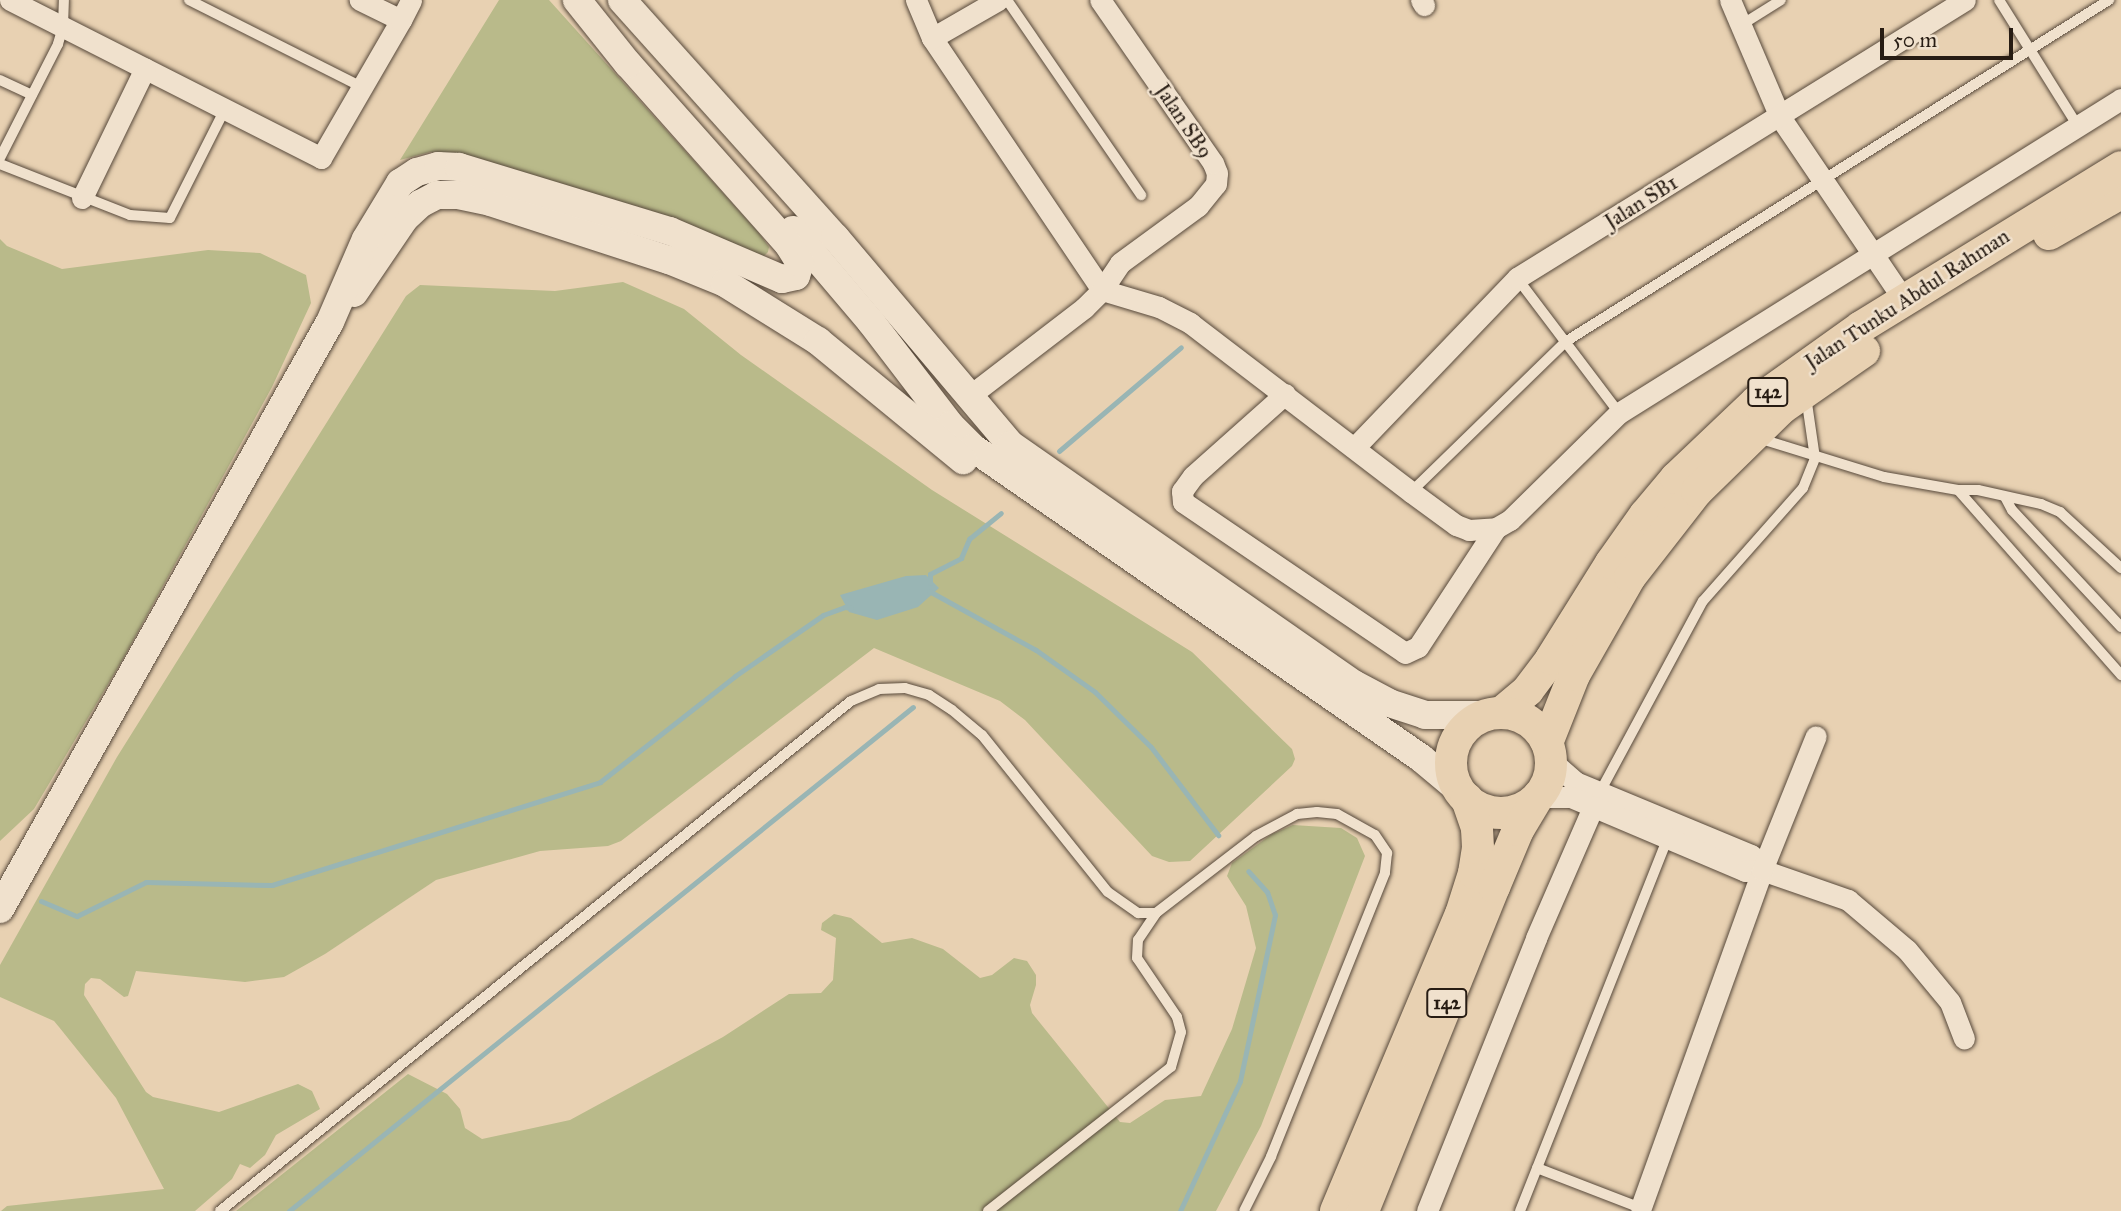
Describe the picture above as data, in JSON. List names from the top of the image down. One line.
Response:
{"streets":{"main road":["Jalan Tunku Abdul Rahman","142"],"street":["Jalan SB9","Jalan SB1"]},"crossings":[["Jalan Tunku Abdul Rahman","142"]],"scale_bar":"50 m"}
